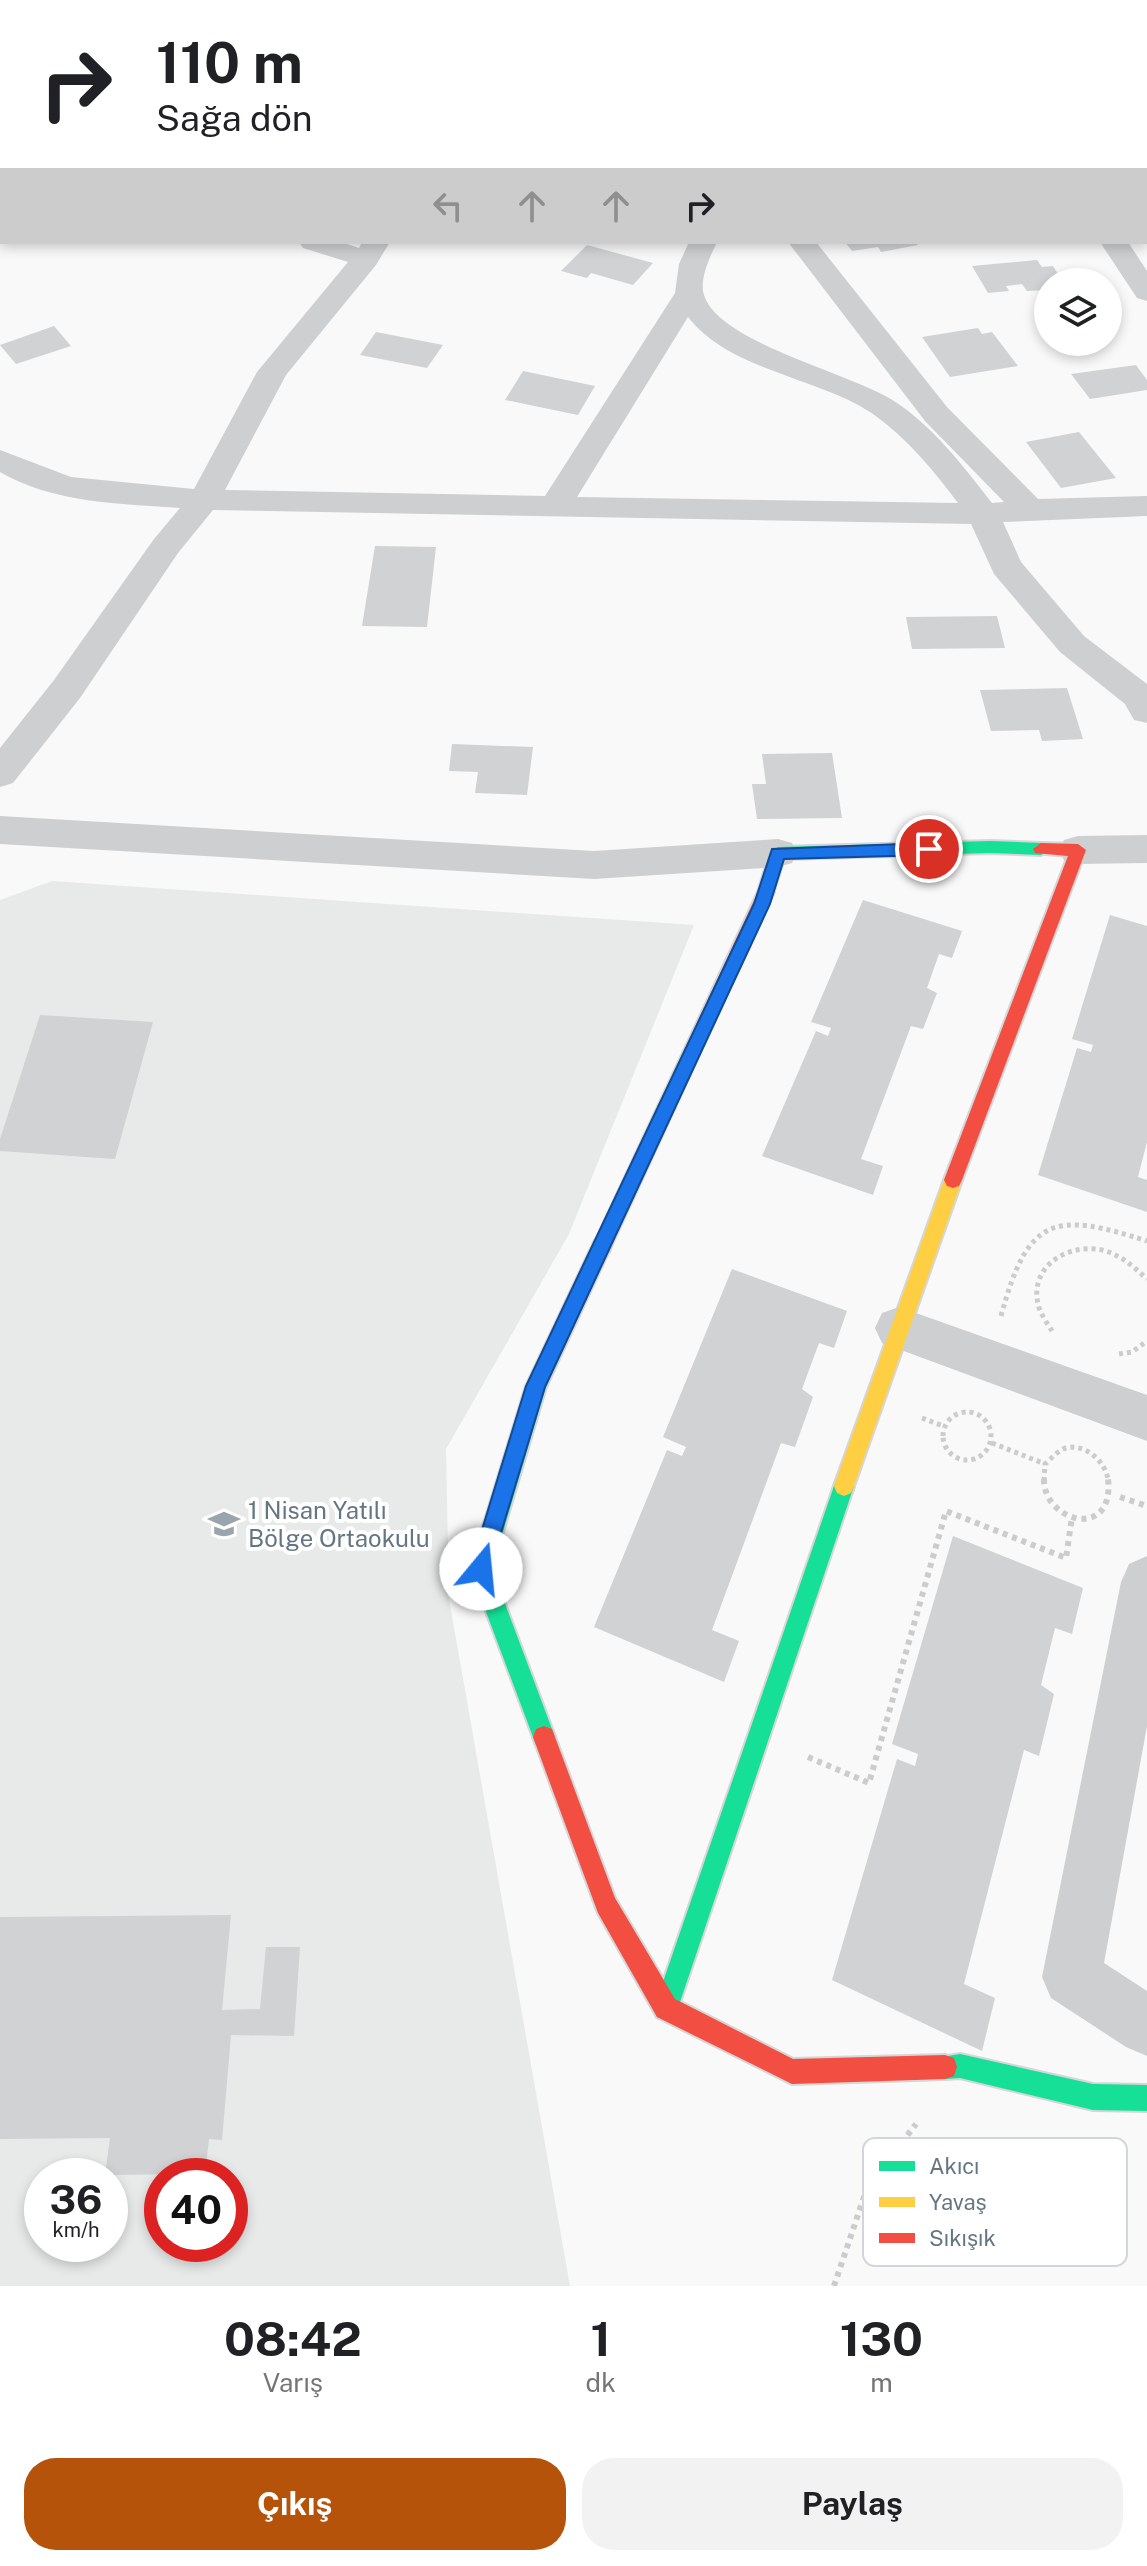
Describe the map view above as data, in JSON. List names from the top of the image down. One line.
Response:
{"places":{"school or university":["1 Nisan Yatılı Bölge Ortaokulu"]},"legend":["Akıcı","Yavaş","Sıkışık"],"page":{"turn":["110 m","Sağa dön"],"speed":"36 km/h","limit":"40","eta":["08:42","Varış","1","dk","130","m"],"buttons":["Çıkış","Paylaş"]}}
